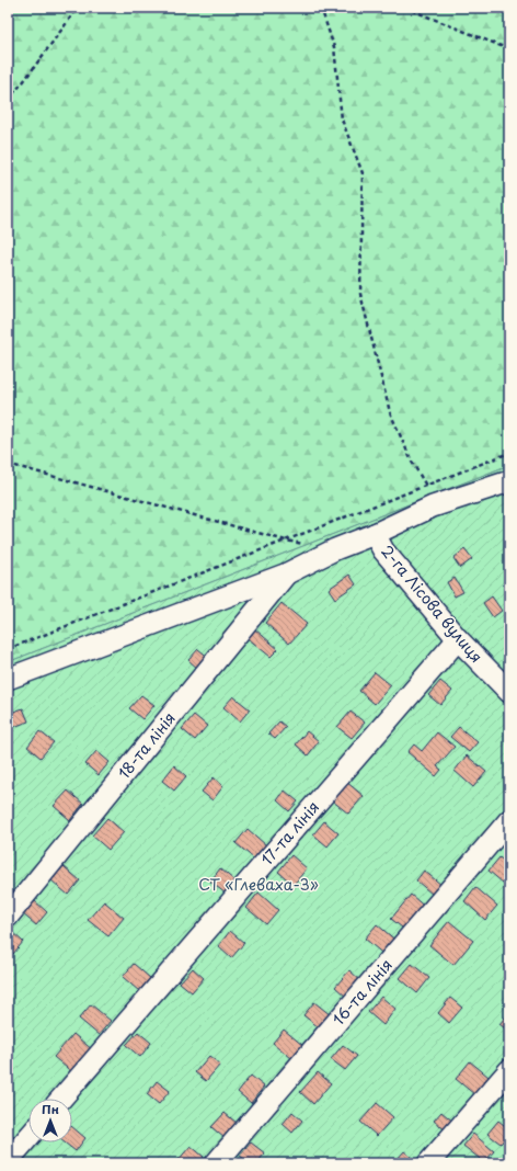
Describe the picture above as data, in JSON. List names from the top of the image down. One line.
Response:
{"streets":{"street":["2-га Лісова вулиця","18-та лінія","17-та лінія","16-та лінія"]},"crossings":[["2-га Лісова вулиця","17-та лінія"]],"parks":["СТ «Глеваха-3»"],"north":"top"}
